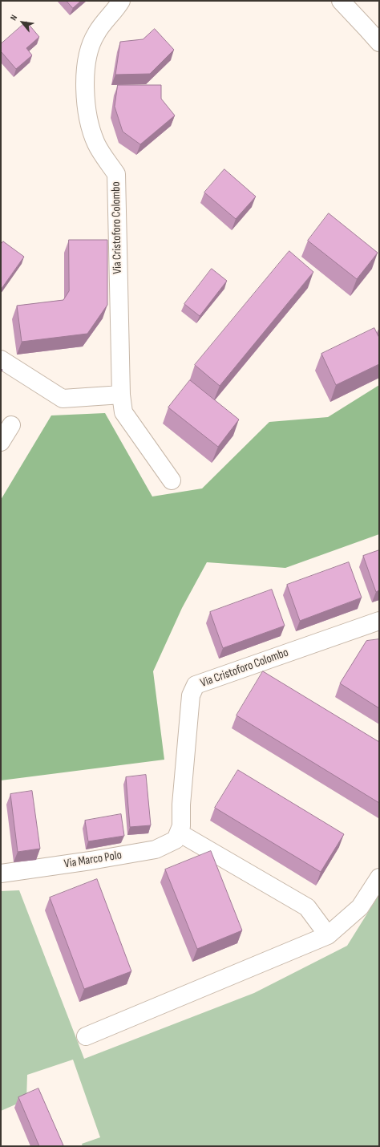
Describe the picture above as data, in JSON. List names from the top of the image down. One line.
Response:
{"streets":{"street":["Via Cristoforo Colombo","Via Marco Polo"]},"crossings":[["Via Cristoforo Colombo","Via Marco Polo"]],"north":"top left"}
